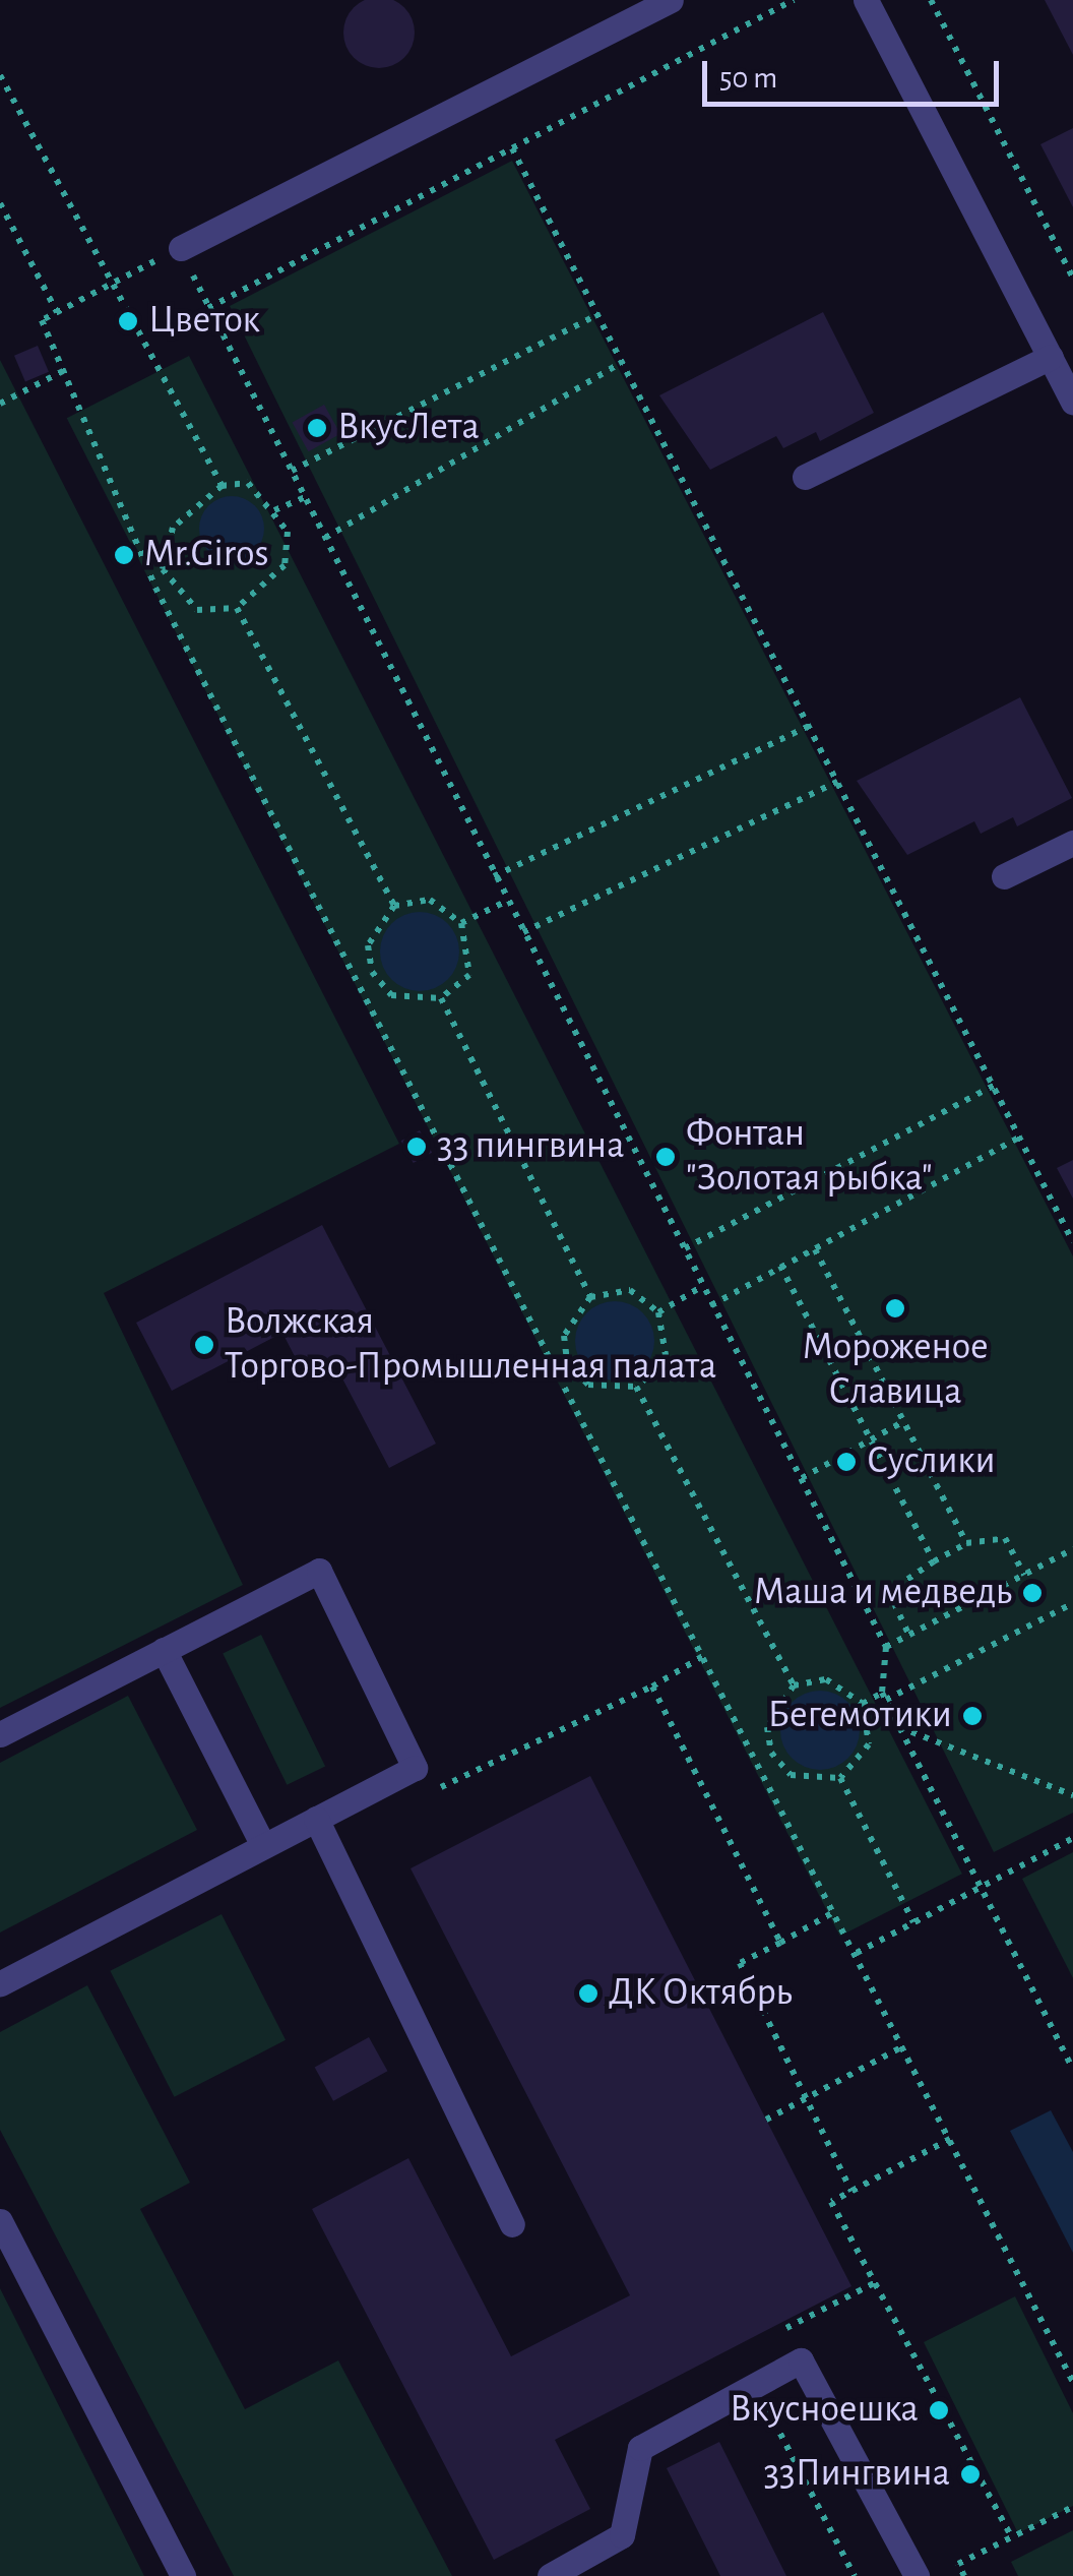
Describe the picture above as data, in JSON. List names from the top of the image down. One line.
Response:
{"places":["Цветок","ВкусЛета","Mr.Giros","33 пингвина","Фонтан \"Золотая рыбка\"","Мороженое Славица","Волжская Торгово-Промышленная палата","Суслики","Маша и медведь","Бегемотики","ДК Октябрь","Вкусноешка","33Пингвина"],"scale_bar":"50 m"}
